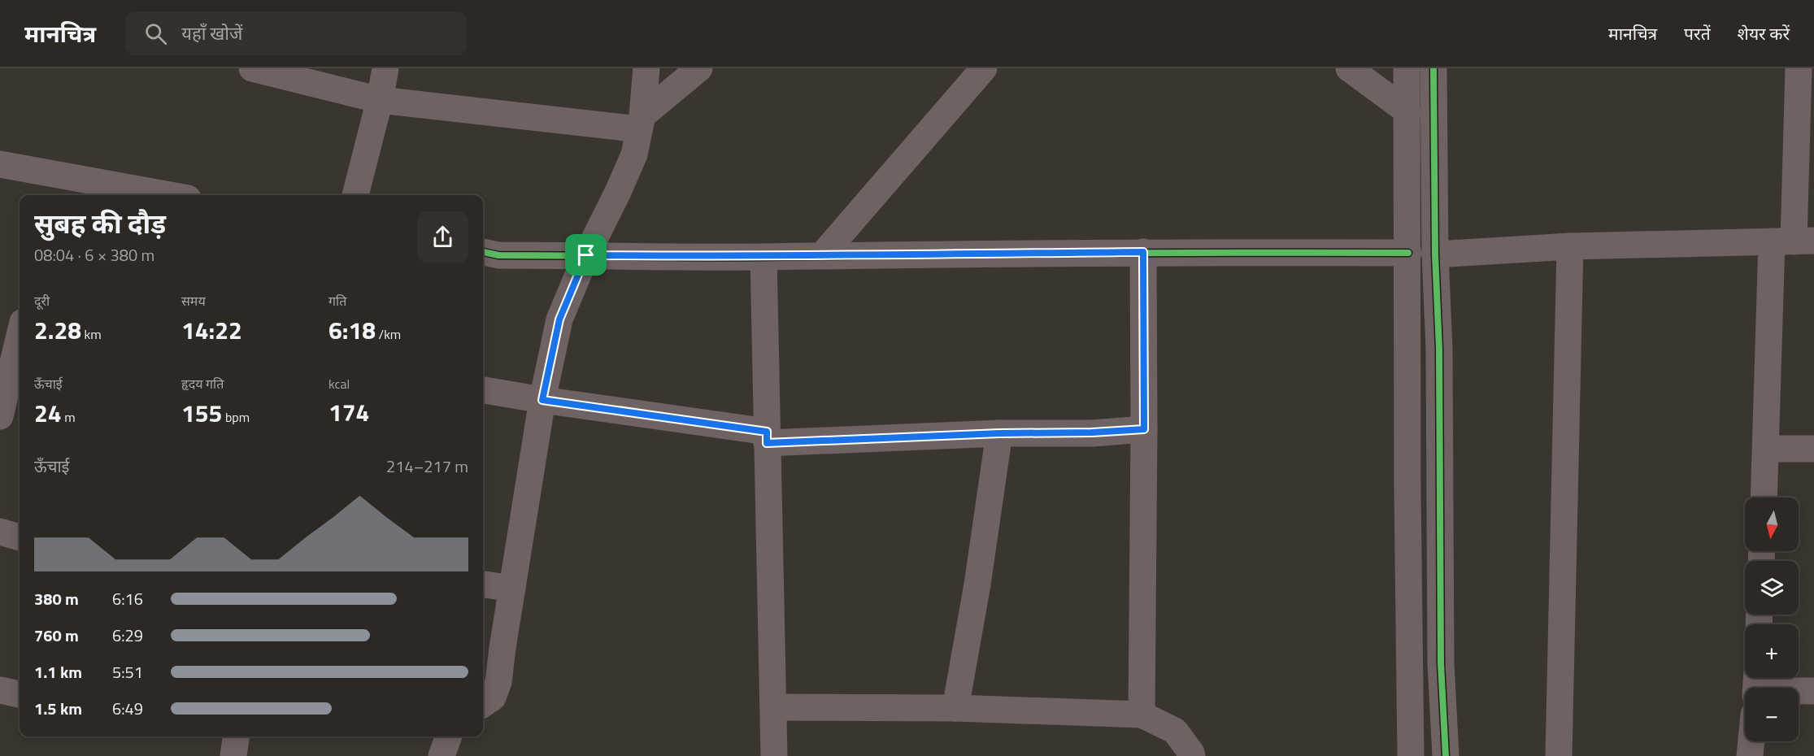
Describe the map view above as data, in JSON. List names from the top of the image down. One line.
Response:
{"north":"bottom","page":{"header":"मानचित्र","search":"यहाँ खोजें","nav":["मानचित्र","परतें","शेयर करें"],"heading":["सुबह की दौड़","08:04 · 6 × 380 m"],"stats":[["दूरी","2.28 km"],["समय","14:22"],["गति","6:18 /km"],["ऊँचाई","24 m"],["हृदय गति","155 bpm"],["kcal","174"]],"chart":["ऊँचाई","214–217 m"],"map_buttons":["+","−"],"list":[{"name":"380 m","note":"6:16"},{"name":"760 m","note":"6:29"},{"name":"1.1 km","note":"5:51"},{"name":"1.5 km","note":"6:49"}]}}
